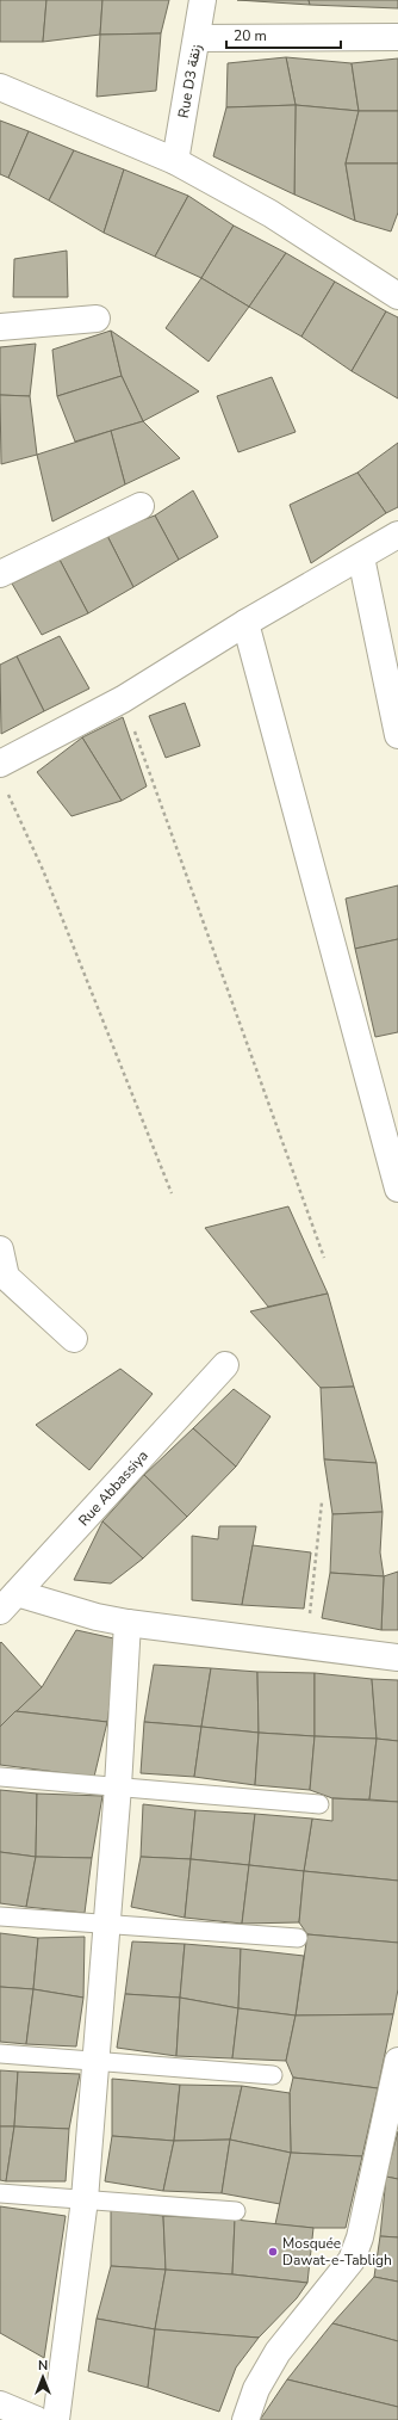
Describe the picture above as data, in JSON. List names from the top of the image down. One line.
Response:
{"streets":{"street":["Rue D3 زنقة","Rue Abbassiya"]},"places":["Mosquée Dawat-e-Tabligh"],"scale_bar":"20 m","north":"top"}
